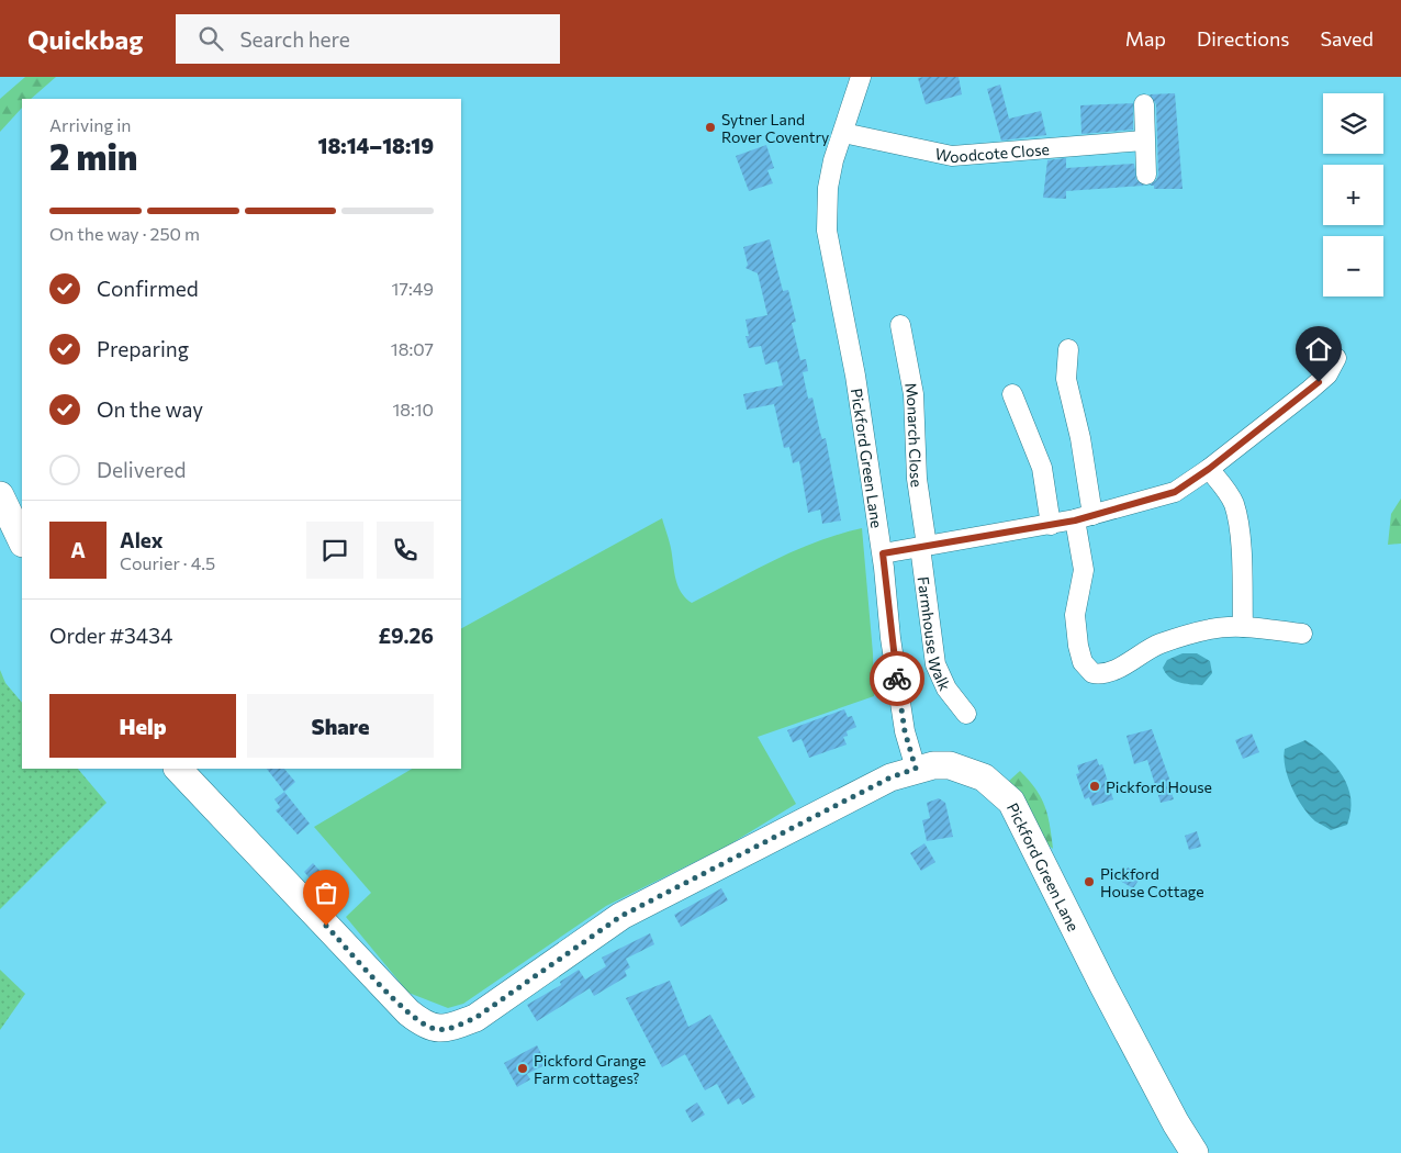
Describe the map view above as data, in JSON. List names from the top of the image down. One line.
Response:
{"streets":{"street":["Woodcote Close","Monarch Close","Pickford Green Lane","Farmhouse Walk"]},"crossings":[["Woodcote Close","Pickford Green Lane"],["Monarch Close","Farmhouse Walk"]],"places":["Sytner Land Rover Coventry","Pickford House","Pickford House Cottage","Pickford Grange Farm cottages?"],"page":{"header":"Quickbag","search":"Search here","nav":["Map","Directions","Saved"],"map_buttons":["+","−"],"heading":["2 min","Arriving in","18:14–18:19"],"panel":["Alex","Courier · 4.5","Order #3434","£9.26"],"bar":"On the way · 250 m","list":[["Confirmed","17:49"],["Preparing","18:07"],["On the way","18:10"],"Delivered"],"round":"A","buttons":["Help","Share"]}}
